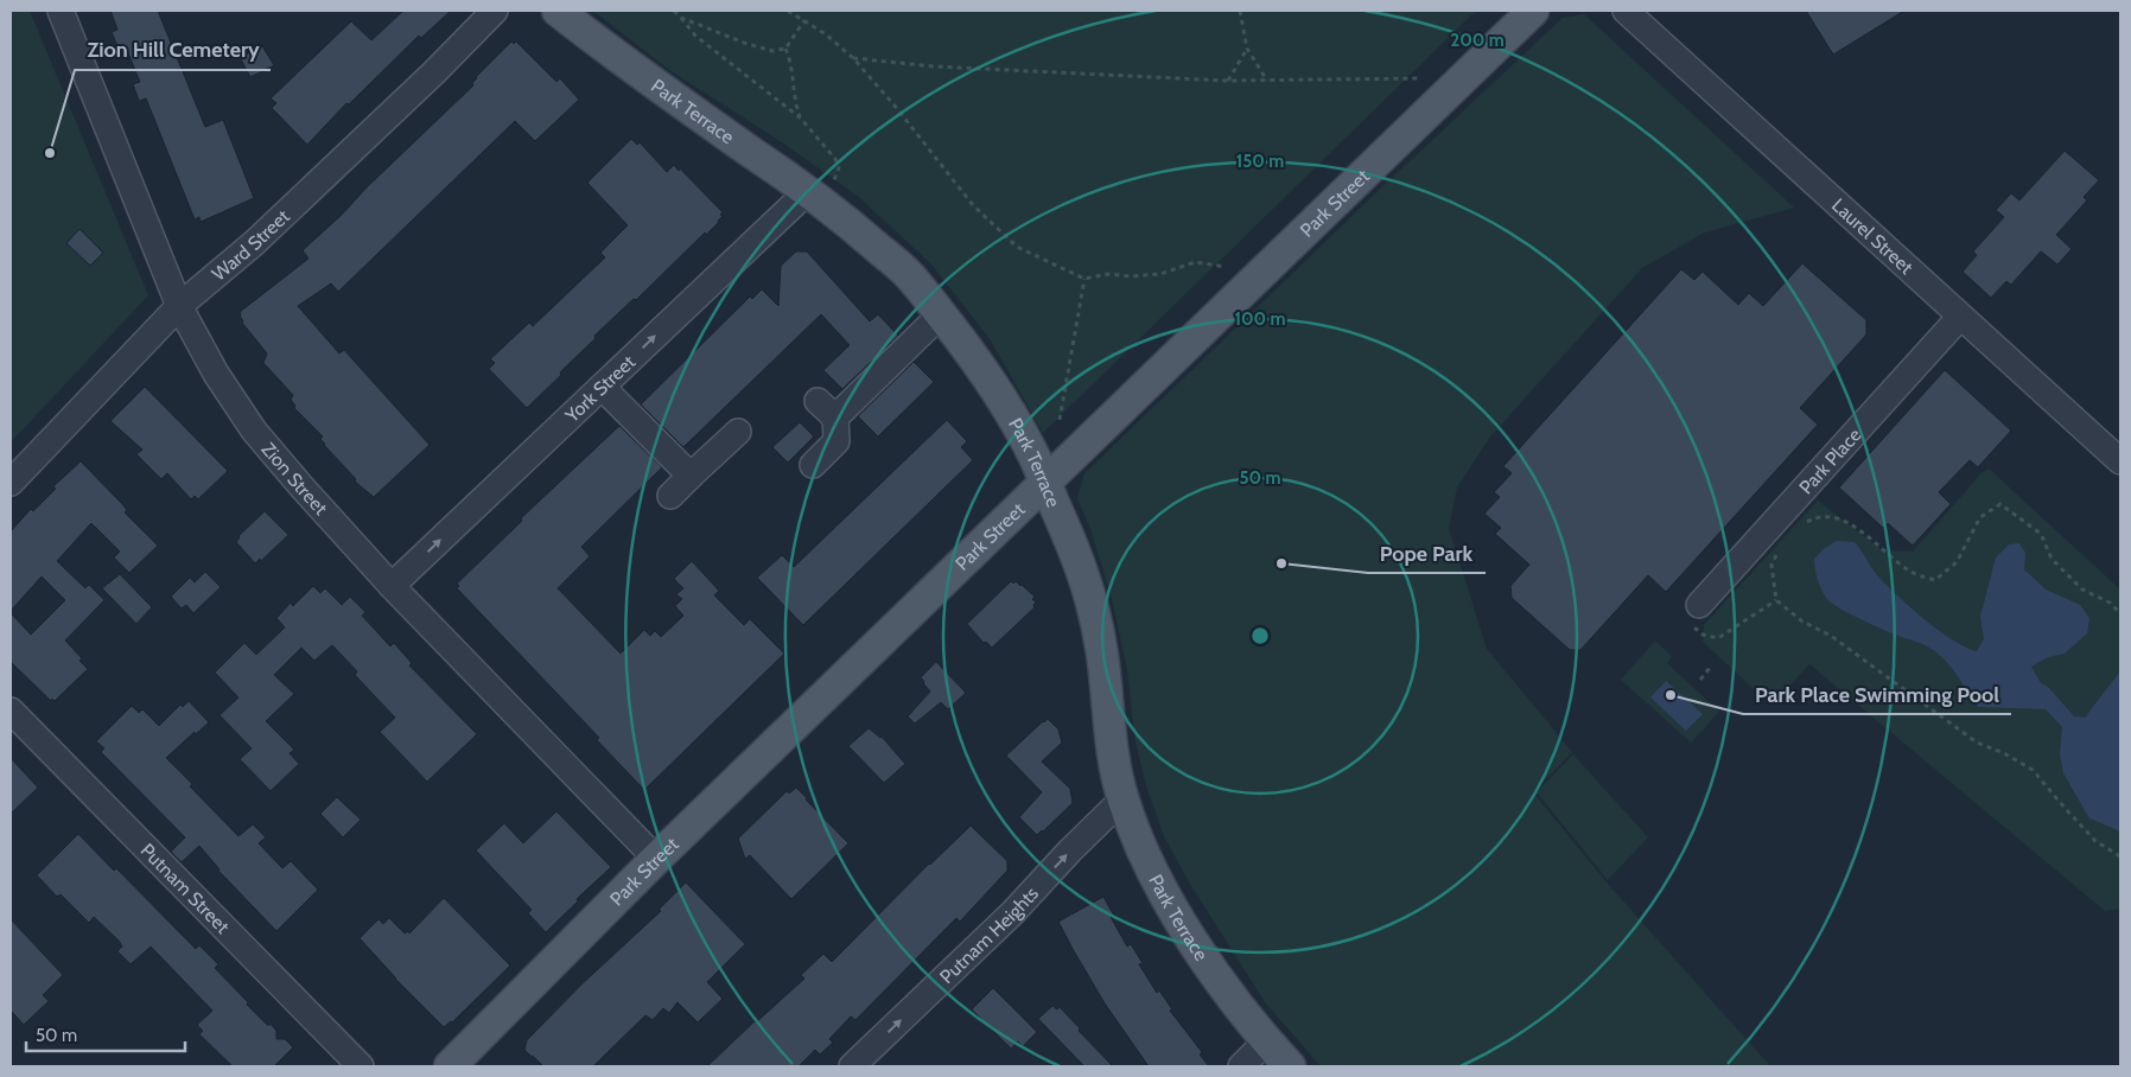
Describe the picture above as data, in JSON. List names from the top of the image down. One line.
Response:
{"streets":{"main road":["Park Terrace","Park Street"],"street":["Laurel Street","Ward Street","York Street","Park Place","Zion Street","Putnam Street","Putnam Heights"]},"crossings":[["Park Terrace","Park Street"],["Park Terrace","York Street"],["Park Terrace","Putnam Heights"],["Park Street","Zion Street"],["Laurel Street","Park Place"],["Ward Street","Zion Street"],["York Street","Zion Street"]],"one_way":["Putnam Heights"],"places":["Zion Hill Cemetery","Pope Park","Park Place Swimming Pool"],"scale_bar":"50 m","rings":["200 m","150 m","100 m","50 m"]}
